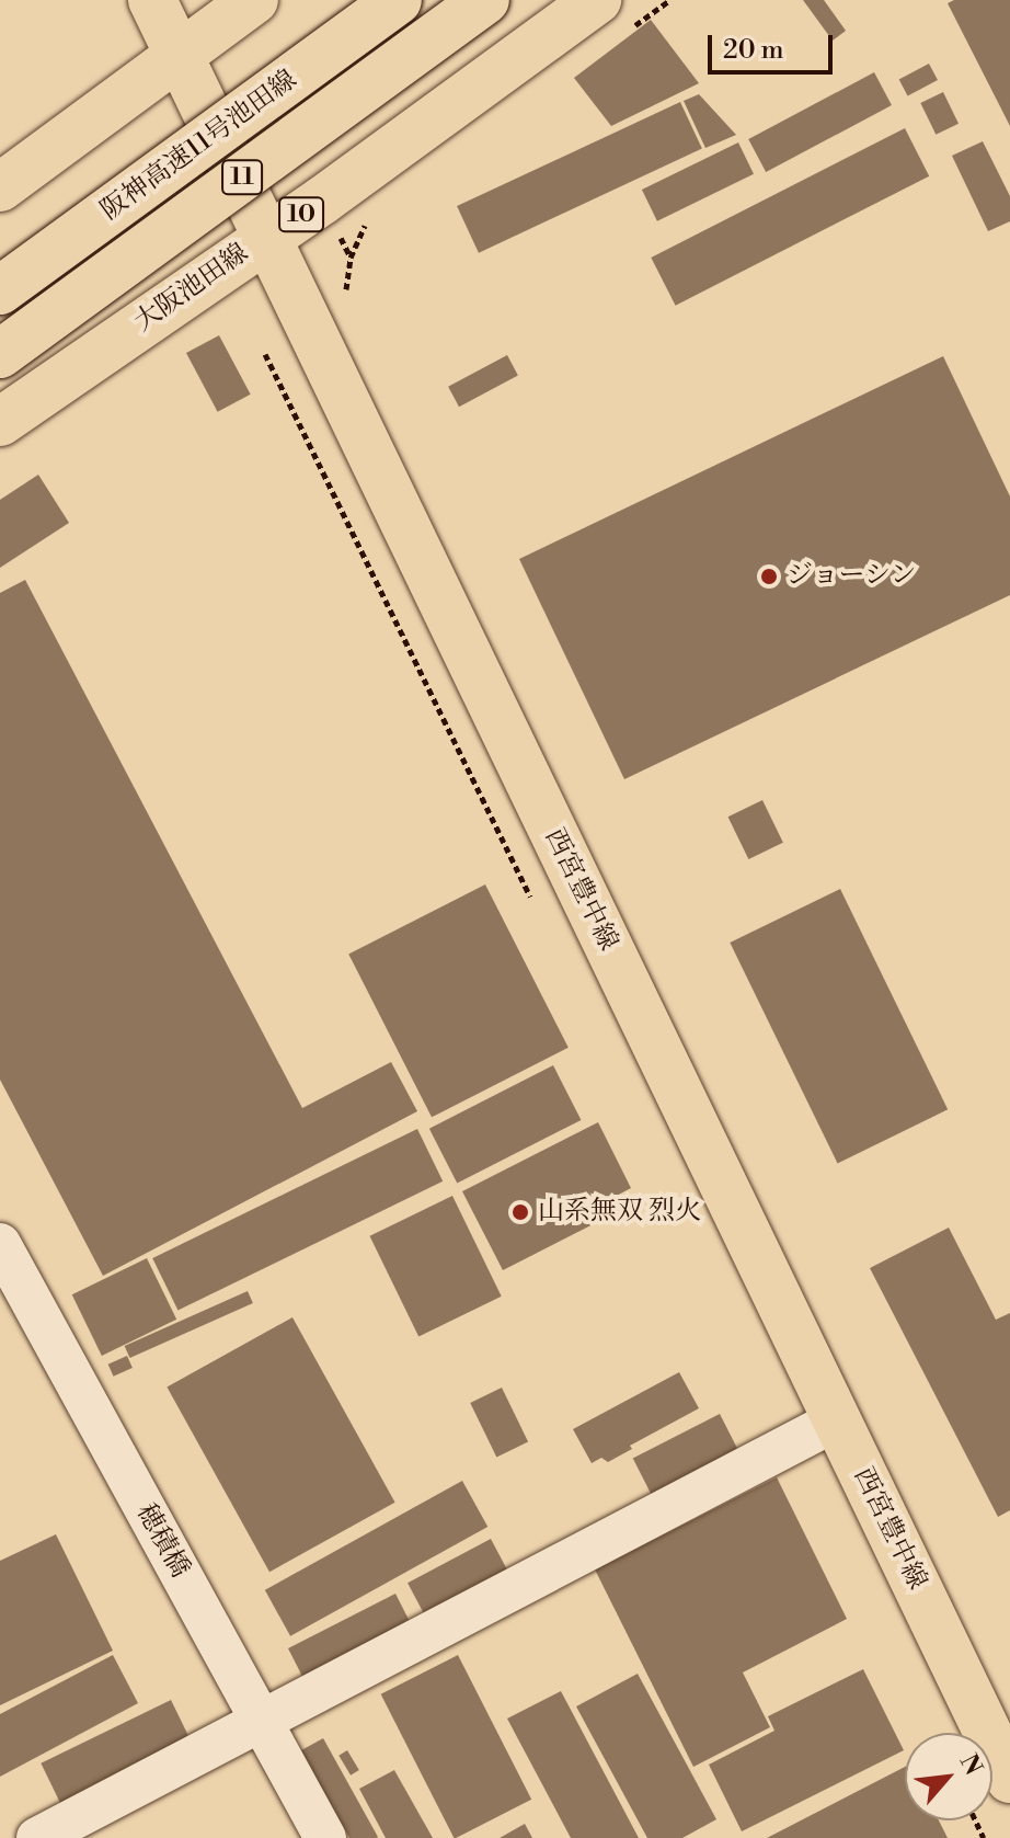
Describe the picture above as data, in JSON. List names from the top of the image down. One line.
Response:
{"streets":{"main road":["阪神高速11号池田線","11","10","大阪池田線","西宮豊中線"],"street":["穂積橋"]},"crossings":[["大阪池田線","西宮豊中線"]],"places":["ジョーシン","山系無双 烈火"],"scale_bar":"20 m","north":"top right"}
